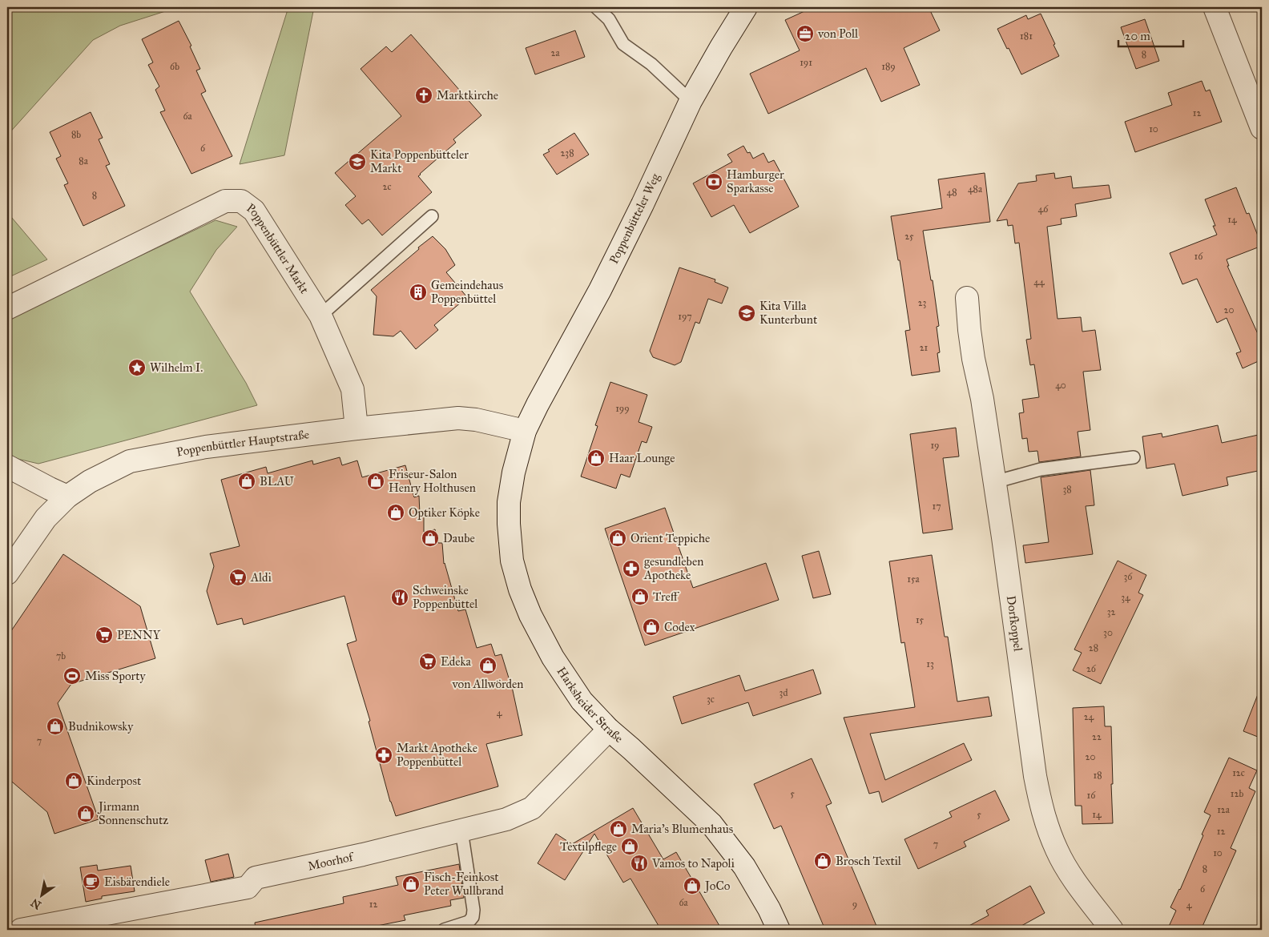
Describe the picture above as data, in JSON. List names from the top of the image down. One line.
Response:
{"streets":{"street":["Poppenbütteler Weg","Poppenbüttler Markt","Poppenbüttler Hauptstraße","Dorfkoppel","Harksheider Straße","Moorhof"]},"crossings":[["Poppenbütteler Weg","Poppenbüttler Hauptstraße"],["Poppenbütteler Weg","Harksheider Straße"],["Poppenbüttler Markt","Poppenbüttler Hauptstraße"],["Poppenbüttler Hauptstraße","Harksheider Straße"],["Harksheider Straße","Moorhof"]],"places":{"office":["von Poll"],"church":["Marktkirche"],"school or university":["Kita Poppenbütteler Markt","Kita Villa Kunterbunt"],"bank":["Hamburger Sparkasse"],"building":["Gemeindehaus Poppenbüttel"],"place":["Wilhelm I."],"shop":["Haar Lounge","BLAU","Friseur-Salon Henry Holthusen","Optiker Köpke","Daube","Orient Teppiche","Treff","Codex","von Allwörden","Budnikowsky","Kinderpost","Jirmann Sonnenschutz","Maria's Blumenhaus","Textilpflege","Brosch Textil","Fisch-Feinkost Peter Wullbrand","JoCo"],"pharmacy":["gesundleben Apotheke","Markt Apotheke Poppenbüttel"],"supermarket":["Aldi","PENNY","Edeka"],"restaurant":["Schweinske Poppenbüttel","Vamos to Napoli"],"sports":["Miss Sporty"],"cafe":["Eisbärendiele"]},"house_numbers":["181","2a","8","191","6b","189","12","6a","10","8b","6","238","8a","2c","48a","48","8","46","14","25","16","44","23","20","197","21","40","199","19","38","17","36","15a","34","32","15","30","28","7b","13","26","3d","3c","4","24","22","7","20","12c","18","5","12b","16","12a","5","14","12","7","10","8","6","6a","12","9","4"],"scale_bar":"20 m","north":"bottom left"}
